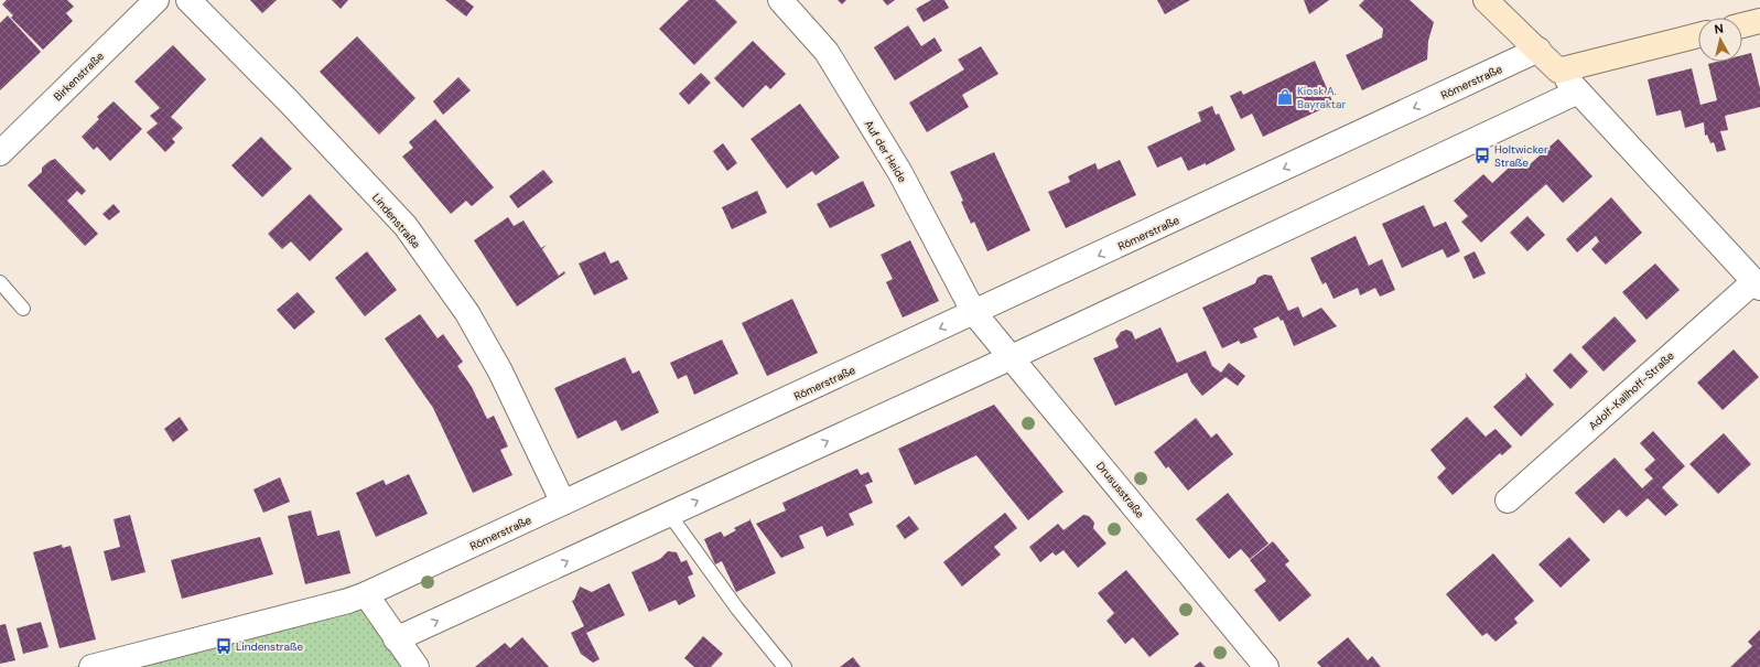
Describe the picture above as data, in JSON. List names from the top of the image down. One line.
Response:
{"streets":{"street":["Birkenstraße","Römerstraße","Auf der Heide","Lindenstraße","Adolf-Kallhoff-Straße","Drususstraße"]},"crossings":[["Römerstraße","Auf der Heide"],["Römerstraße","Lindenstraße"],["Römerstraße","Drususstraße"],["Auf der Heide","Drususstraße"]],"places":{"shop":["Kiosk A. Bayraktar"],"bus stop":["Holtwicker Straße","Lindenstraße"]},"north":"top"}
